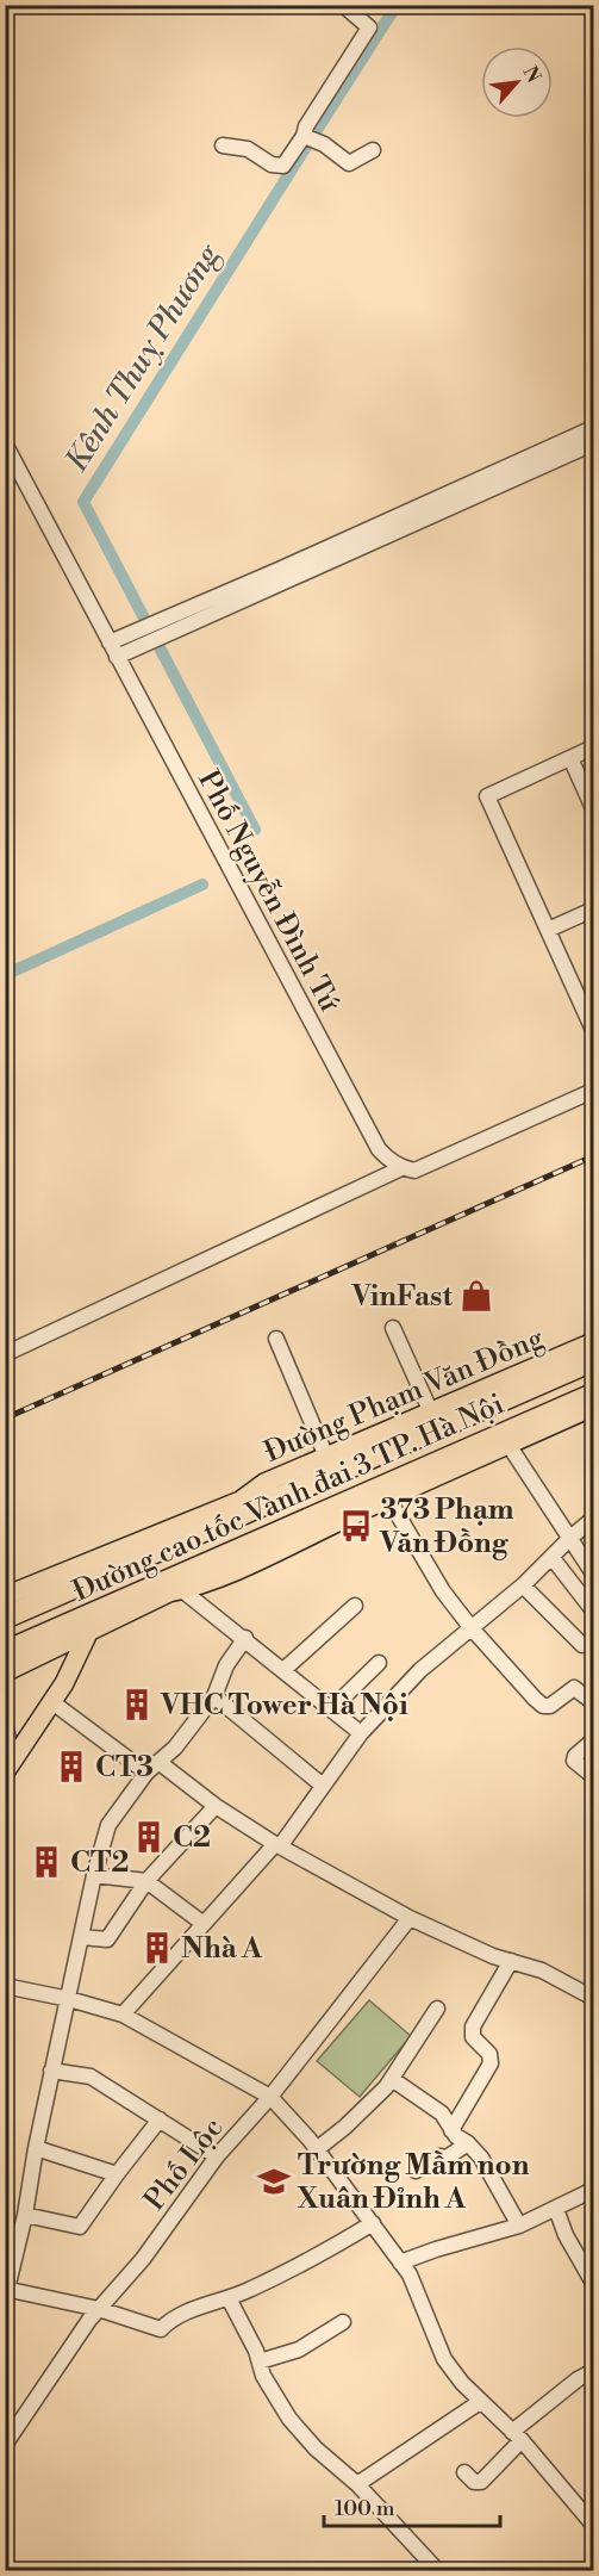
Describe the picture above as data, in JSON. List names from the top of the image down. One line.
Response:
{"streets":{"highway":["Đường cao tốc Vành đai 3 TP. Hà Nội"],"main road":["Đường Phạm Văn Đồng"],"street":["Phố Nguyễn Đình Tứ","Phố Lộc"]},"water":["Kênh Thuỵ Phương"],"places":{"shop":["VinFast"],"bus stop":["373 Phạm Văn Đồng"],"building":["VHC Tower Hà Nội","CT3","C2","CT2","Nhà A"],"school or university":["Trường Mầm non Xuân Đỉnh A"]},"scale_bar":"100 m","north":"top right"}
